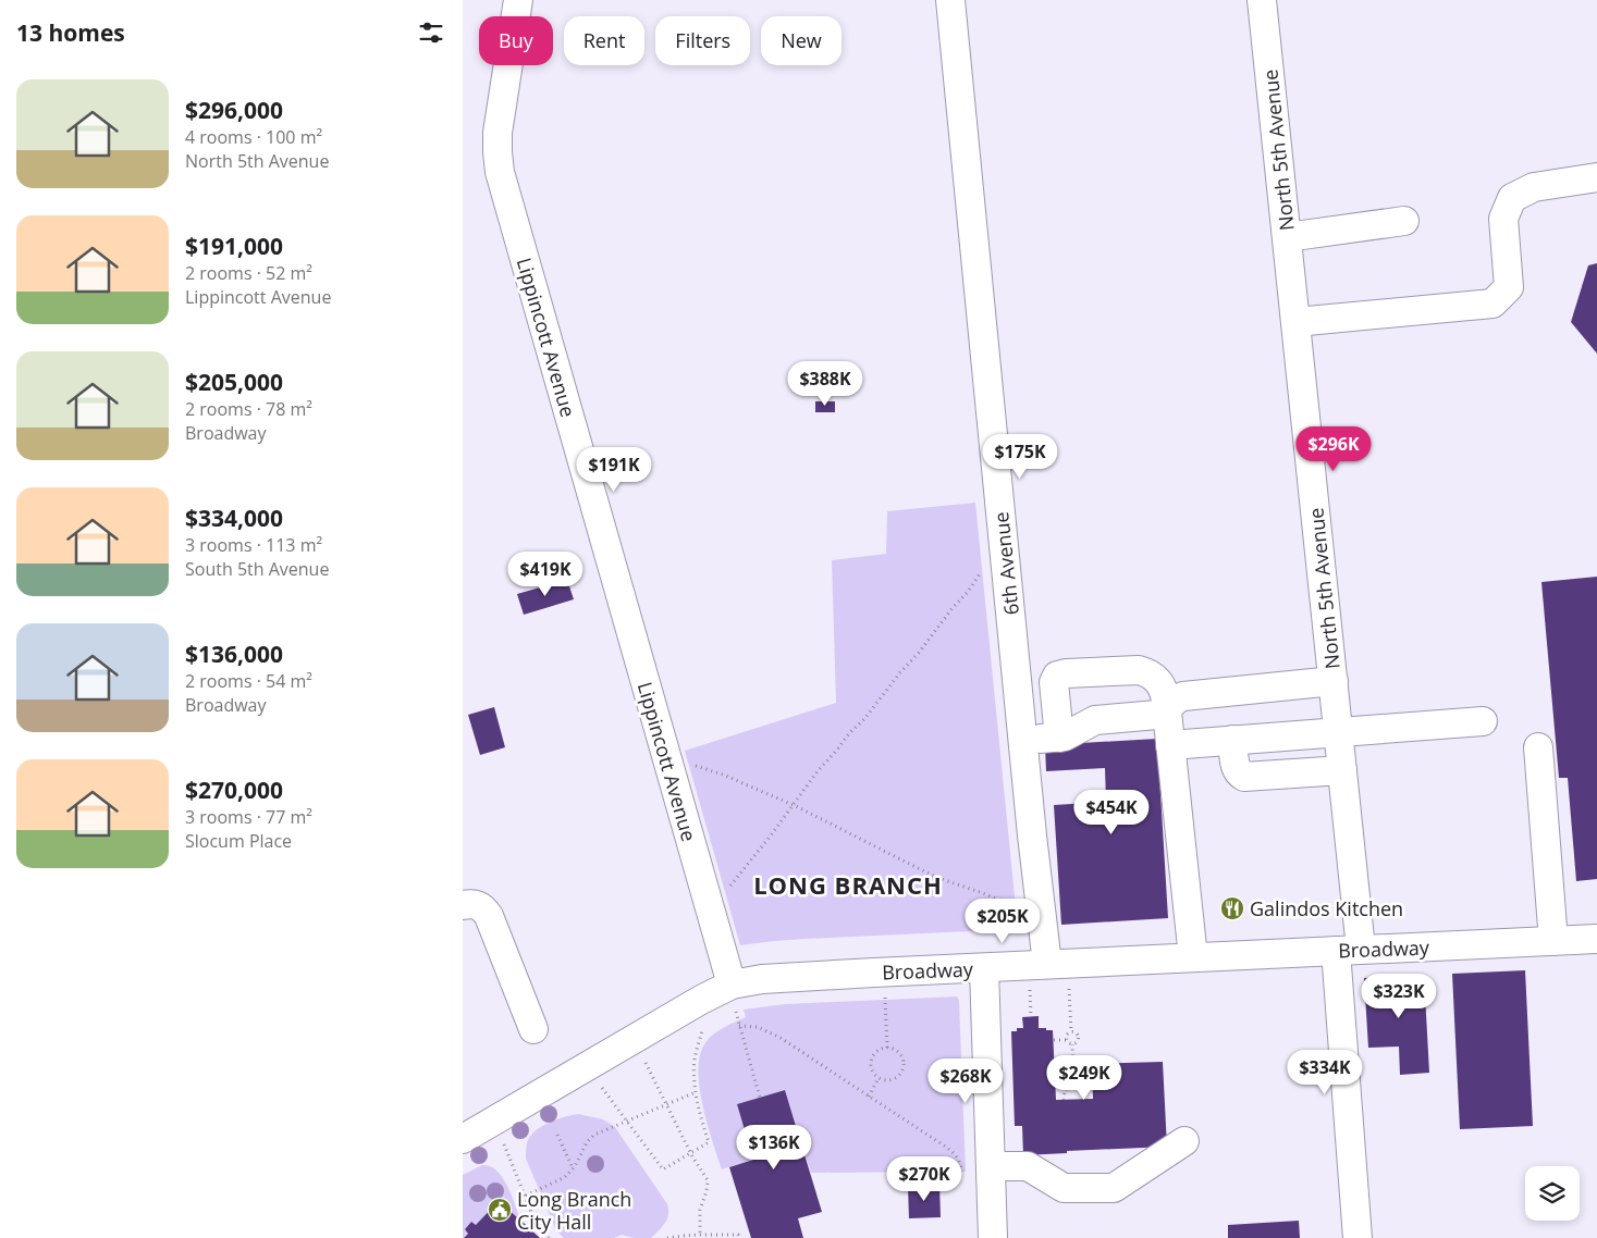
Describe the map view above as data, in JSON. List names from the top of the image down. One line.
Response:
{"streets":{"street":["North 5th Avenue","Lippincott Avenue","6th Avenue","Broadway"]},"crossings":[["North 5th Avenue","Broadway"],["Lippincott Avenue","Broadway"],["6th Avenue","Broadway"]],"districts":["LONG BRANCH"],"places":{"restaurant":["Galindos Kitchen"],"public building":["Long Branch City Hall"]},"page":{"heading":"13 homes","chip":["Buy","Rent","Filters","New"],"list":[{"name":"$296,000","note":"4 rooms · 100 m² · North 5th Avenue"},{"name":"$191,000","note":"2 rooms · 52 m² · Lippincott Avenue"},{"name":"$205,000","note":"2 rooms · 78 m² · Broadway"},{"name":"$334,000","note":"3 rooms · 113 m² · South 5th Avenue"},{"name":"$136,000","note":"2 rooms · 54 m² · Broadway"},{"name":"$270,000","note":"3 rooms · 77 m² · Slocum Place"}],"price":["$388K","$296K","$175K","$191K","$419K","$454K","$205K","$323K","$334K","$249K","$268K","$136K","$270K"]}}
